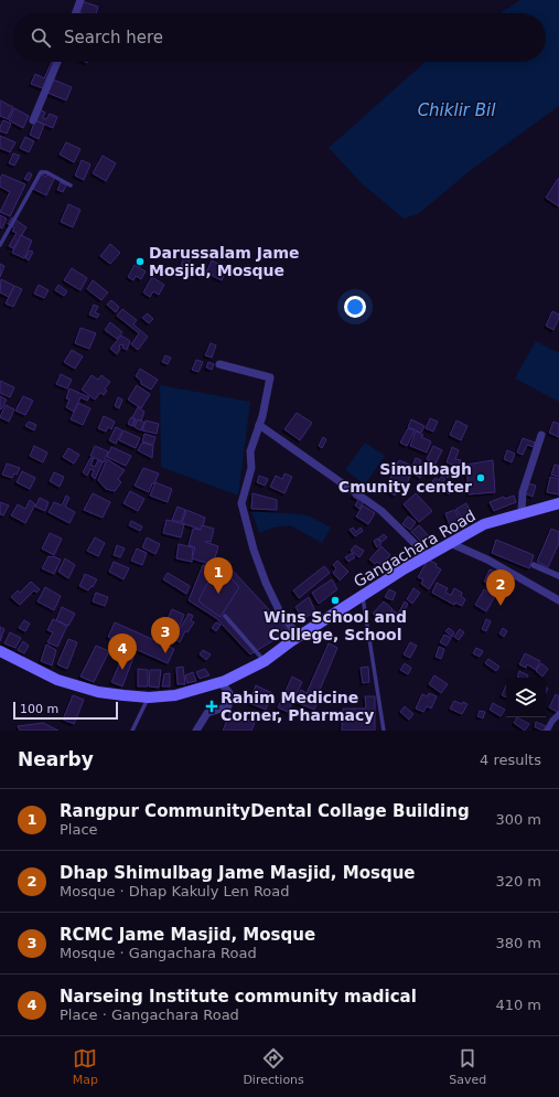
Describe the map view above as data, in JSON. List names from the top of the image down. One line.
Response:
{"streets":{"main road":["Gangachara Road"]},"water":["Chiklir Bil"],"places":{"other":["Darussalam Jame Mosjid, Mosque","Simulbagh Cmunity center","Wins School and College, School"],"health":["Rahim Medicine Corner, Pharmacy"]},"scale_bar":"100 m","page":{"search":"Search here","pins":["1","2","3","4"],"scale":"100 m","heading":["Nearby","4 results"],"list":[{"mark":"1","name":"Rangpur CommunityDental Collage Building","note":"Place","value":"300 m"},{"mark":"2","name":"Dhap Shimulbag Jame Masjid, Mosque","note":"Mosque · Dhap Kakuly Len Road","value":"320 m"},{"mark":"3","name":"RCMC Jame Masjid, Mosque","note":"Mosque · Gangachara Road","value":"380 m"},{"mark":"4","name":"Narseing Institute community madical","note":"Place · Gangachara Road","value":"410 m"}],"nav":["Map","Directions","Saved"]}}
